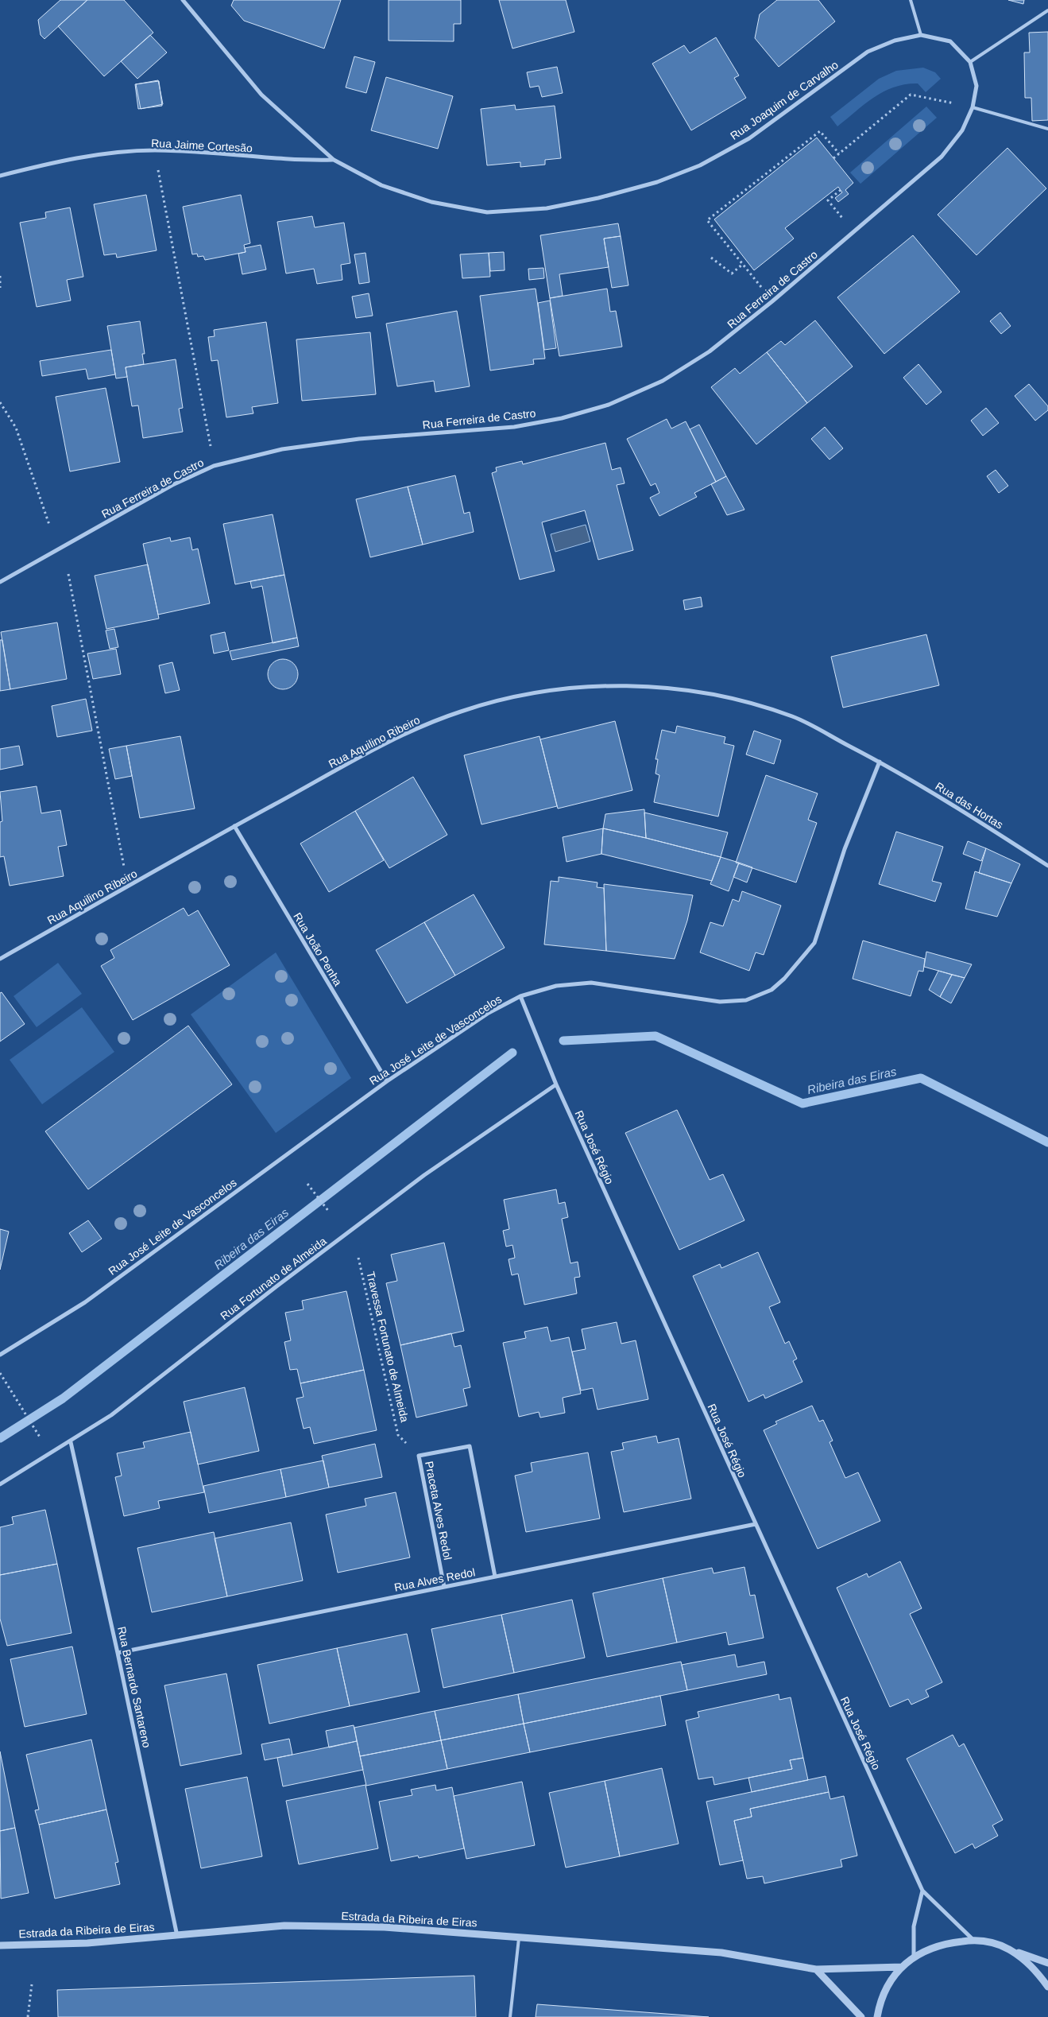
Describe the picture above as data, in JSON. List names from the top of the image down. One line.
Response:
{"streets":{"street":["Rua Joaquim de Carvalho","Rua Jaime Cortesão","Rua Ferreira de Castro","Rua Aquilino Ribeiro","Rua das Hortas","Rua João Penha","Rua José Leite de Vasconcelos","Rua José Régio","Rua Fortunato de Almeida","Praceta Alves Redol","Rua Alves Redol","Rua Bernardo Santareno","Estrada da Ribeira de Eiras"],"path":["Travessa Fortunato de Almeida"]},"crossings":[["Rua Joaquim de Carvalho","Rua Jaime Cortesão"],["Rua Joaquim de Carvalho","Rua Ferreira de Castro"],["Rua Aquilino Ribeiro","Rua das Hortas"],["Rua Aquilino Ribeiro","Rua João Penha"],["Rua Aquilino Ribeiro","Rua José Leite de Vasconcelos"],["Rua das Hortas","Rua José Leite de Vasconcelos"],["Rua João Penha","Rua José Leite de Vasconcelos"],["Rua José Leite de Vasconcelos","Rua José Régio"],["Rua José Régio","Rua Fortunato de Almeida"],["Rua José Régio","Rua Alves Redol"],["Rua Fortunato de Almeida","Rua Bernardo Santareno"],["Travessa Fortunato de Almeida","Praceta Alves Redol"],["Praceta Alves Redol","Rua Alves Redol"],["Rua Alves Redol","Rua Bernardo Santareno"],["Rua Bernardo Santareno","Estrada da Ribeira de Eiras"]],"water":["Ribeira das Eiras"]}
